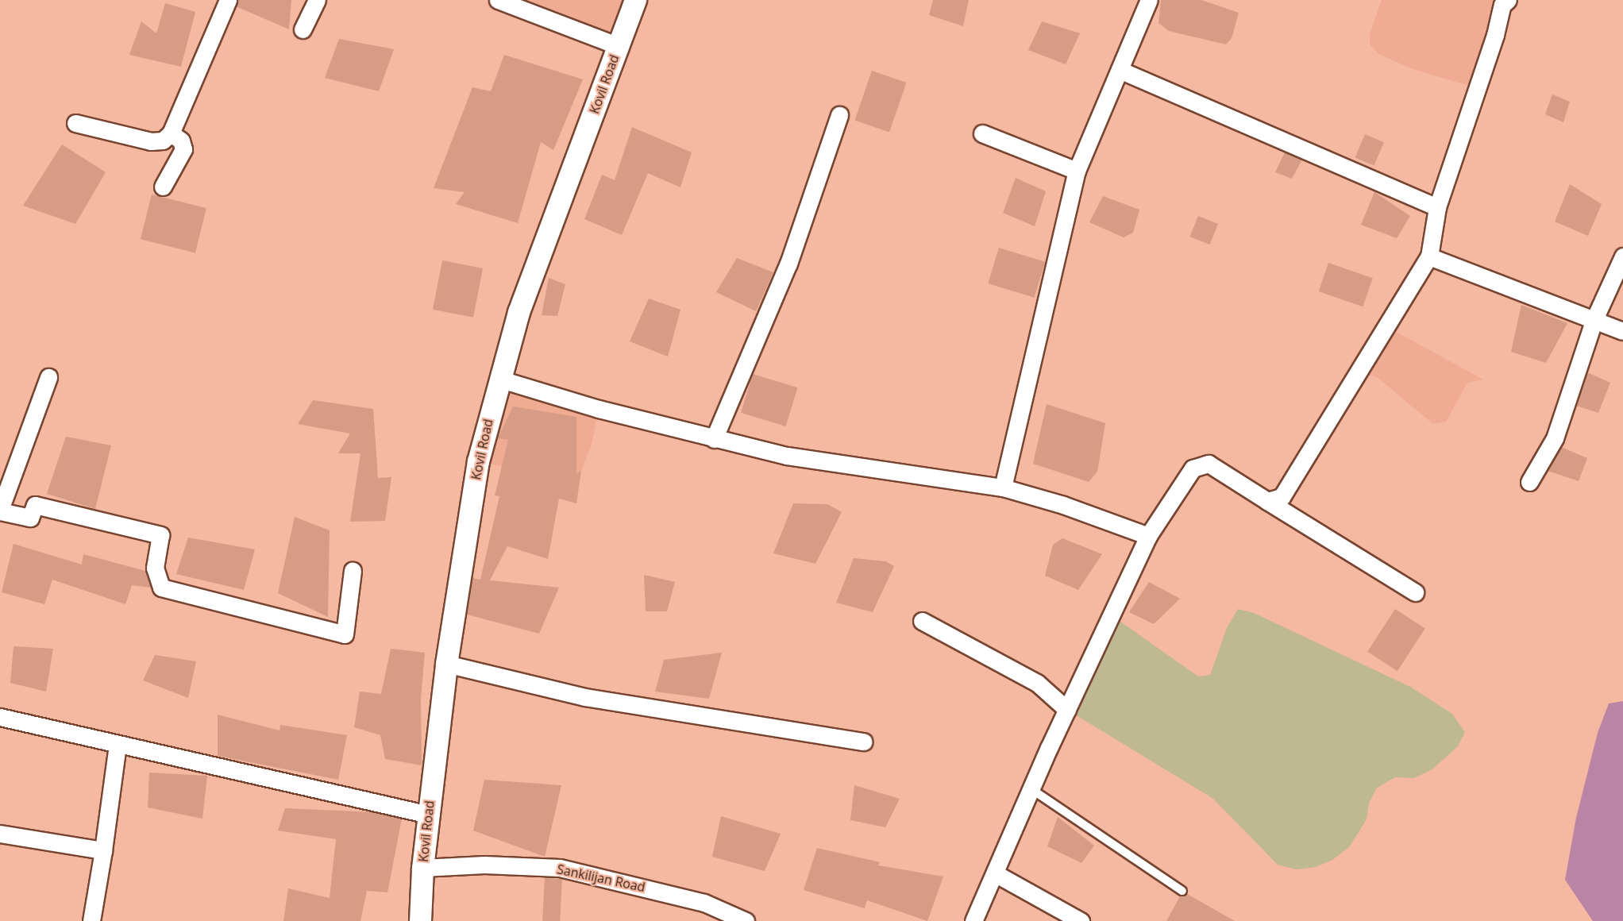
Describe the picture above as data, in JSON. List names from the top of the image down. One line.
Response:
{"streets":{"street":["Kovil Road","Sankilijan Road"]},"crossings":[["Kovil Road","Sankilijan Road"]]}
